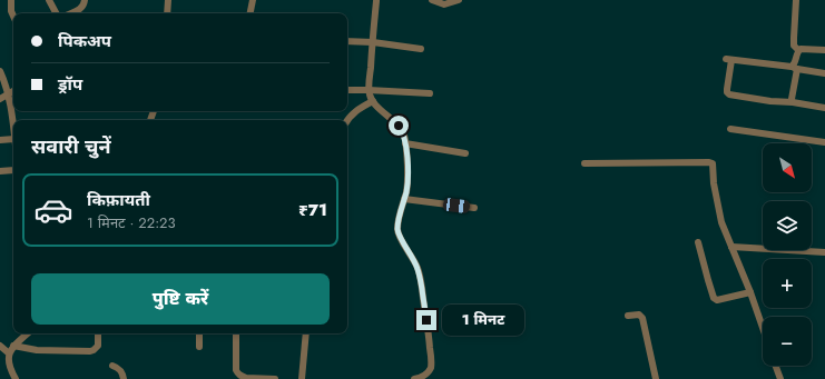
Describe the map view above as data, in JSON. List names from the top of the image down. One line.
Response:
{"north":"bottom right","page":{"banner":["पिकअप","ड्रॉप"],"heading":"सवारी चुनें","map_buttons":["+","−"],"list":[{"name":"किफ़ायती","note":"1 मिनट · 22:23","value":"₹71"}],"buttons":"पुष्टि करें","bubble":"1 मिनट"}}
